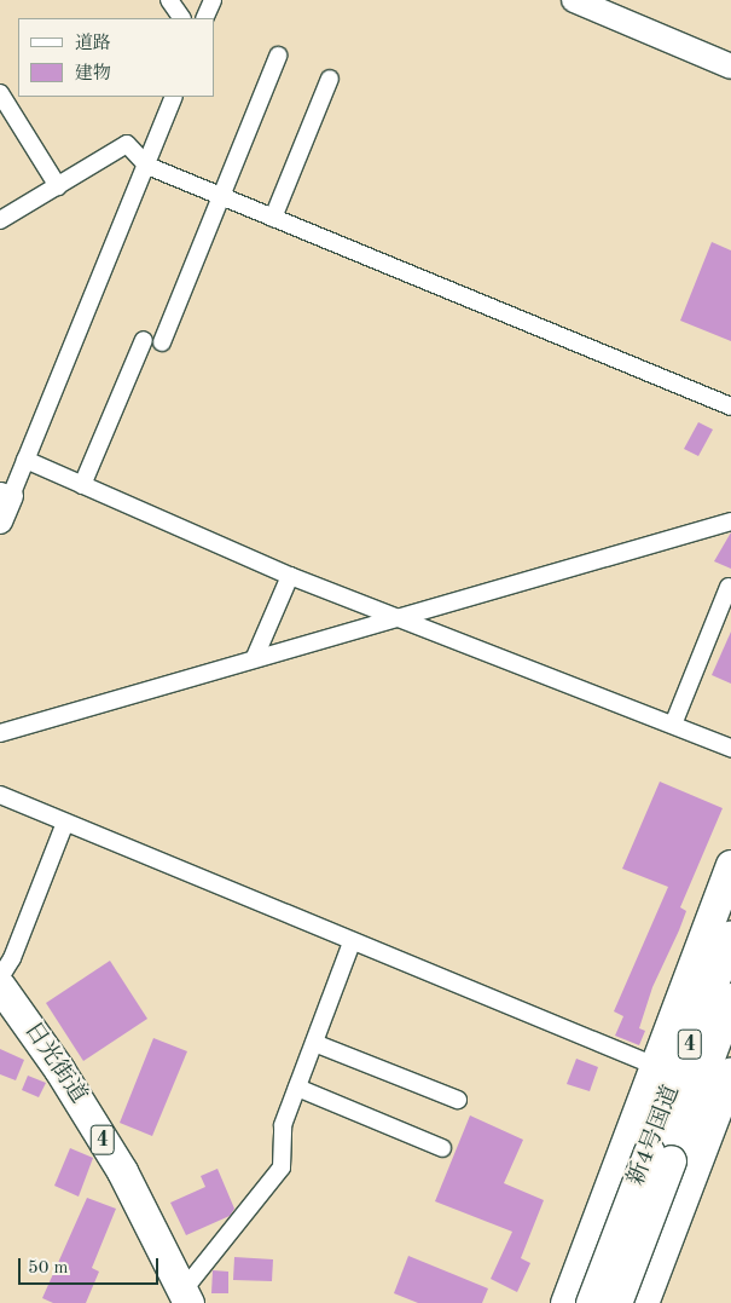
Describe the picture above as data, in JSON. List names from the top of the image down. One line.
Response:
{"streets":{"highway":["4","日光街道","新4号国道"]},"legend":["道路","建物"],"scale_bar":"50 m"}
